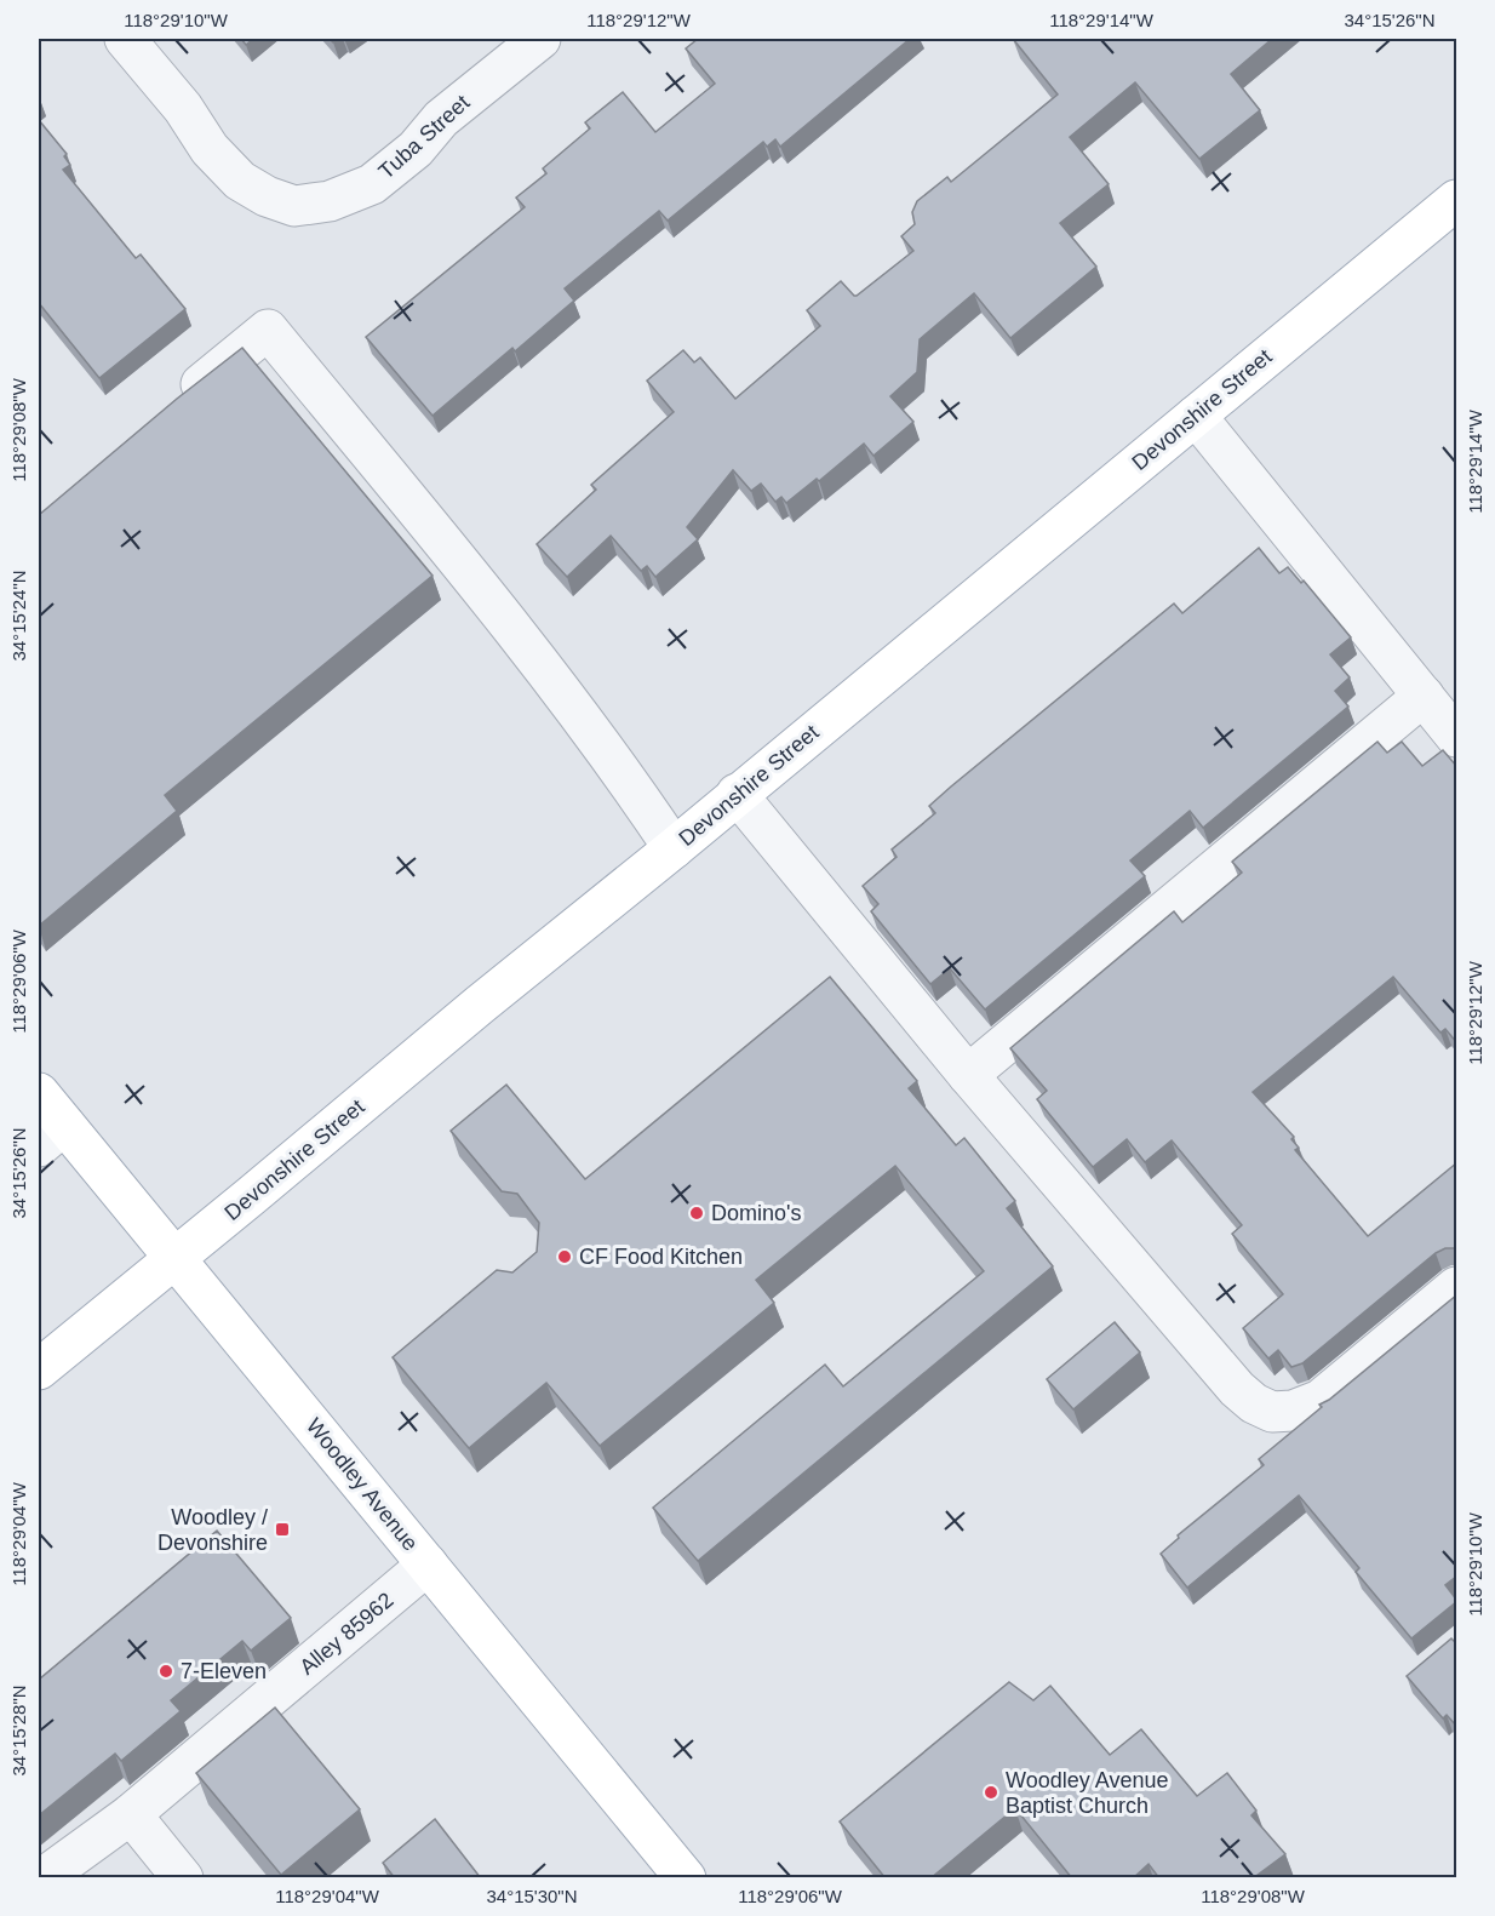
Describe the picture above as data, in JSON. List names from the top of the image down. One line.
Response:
{"streets":{"main road":["Devonshire Street","Woodley Avenue"],"street":["Tuba Street","Alley 85962"]},"crossings":[["Devonshire Street","Woodley Avenue"],["Woodley Avenue","Alley 85962"]],"places":{"other":["Domino's","CF Food Kitchen","7-Eleven","Woodley Avenue Baptist Church"],"transit":["Woodley / Devonshire"]},"coordinates":["118°29'10\"W","118°29'12\"W","118°29'14\"W","34°15'26\"N","118°29'08\"W","34°15'24\"N","118°29'06\"W","118°29'04\"W","34°15'28\"N","34°15'30\"N"]}
